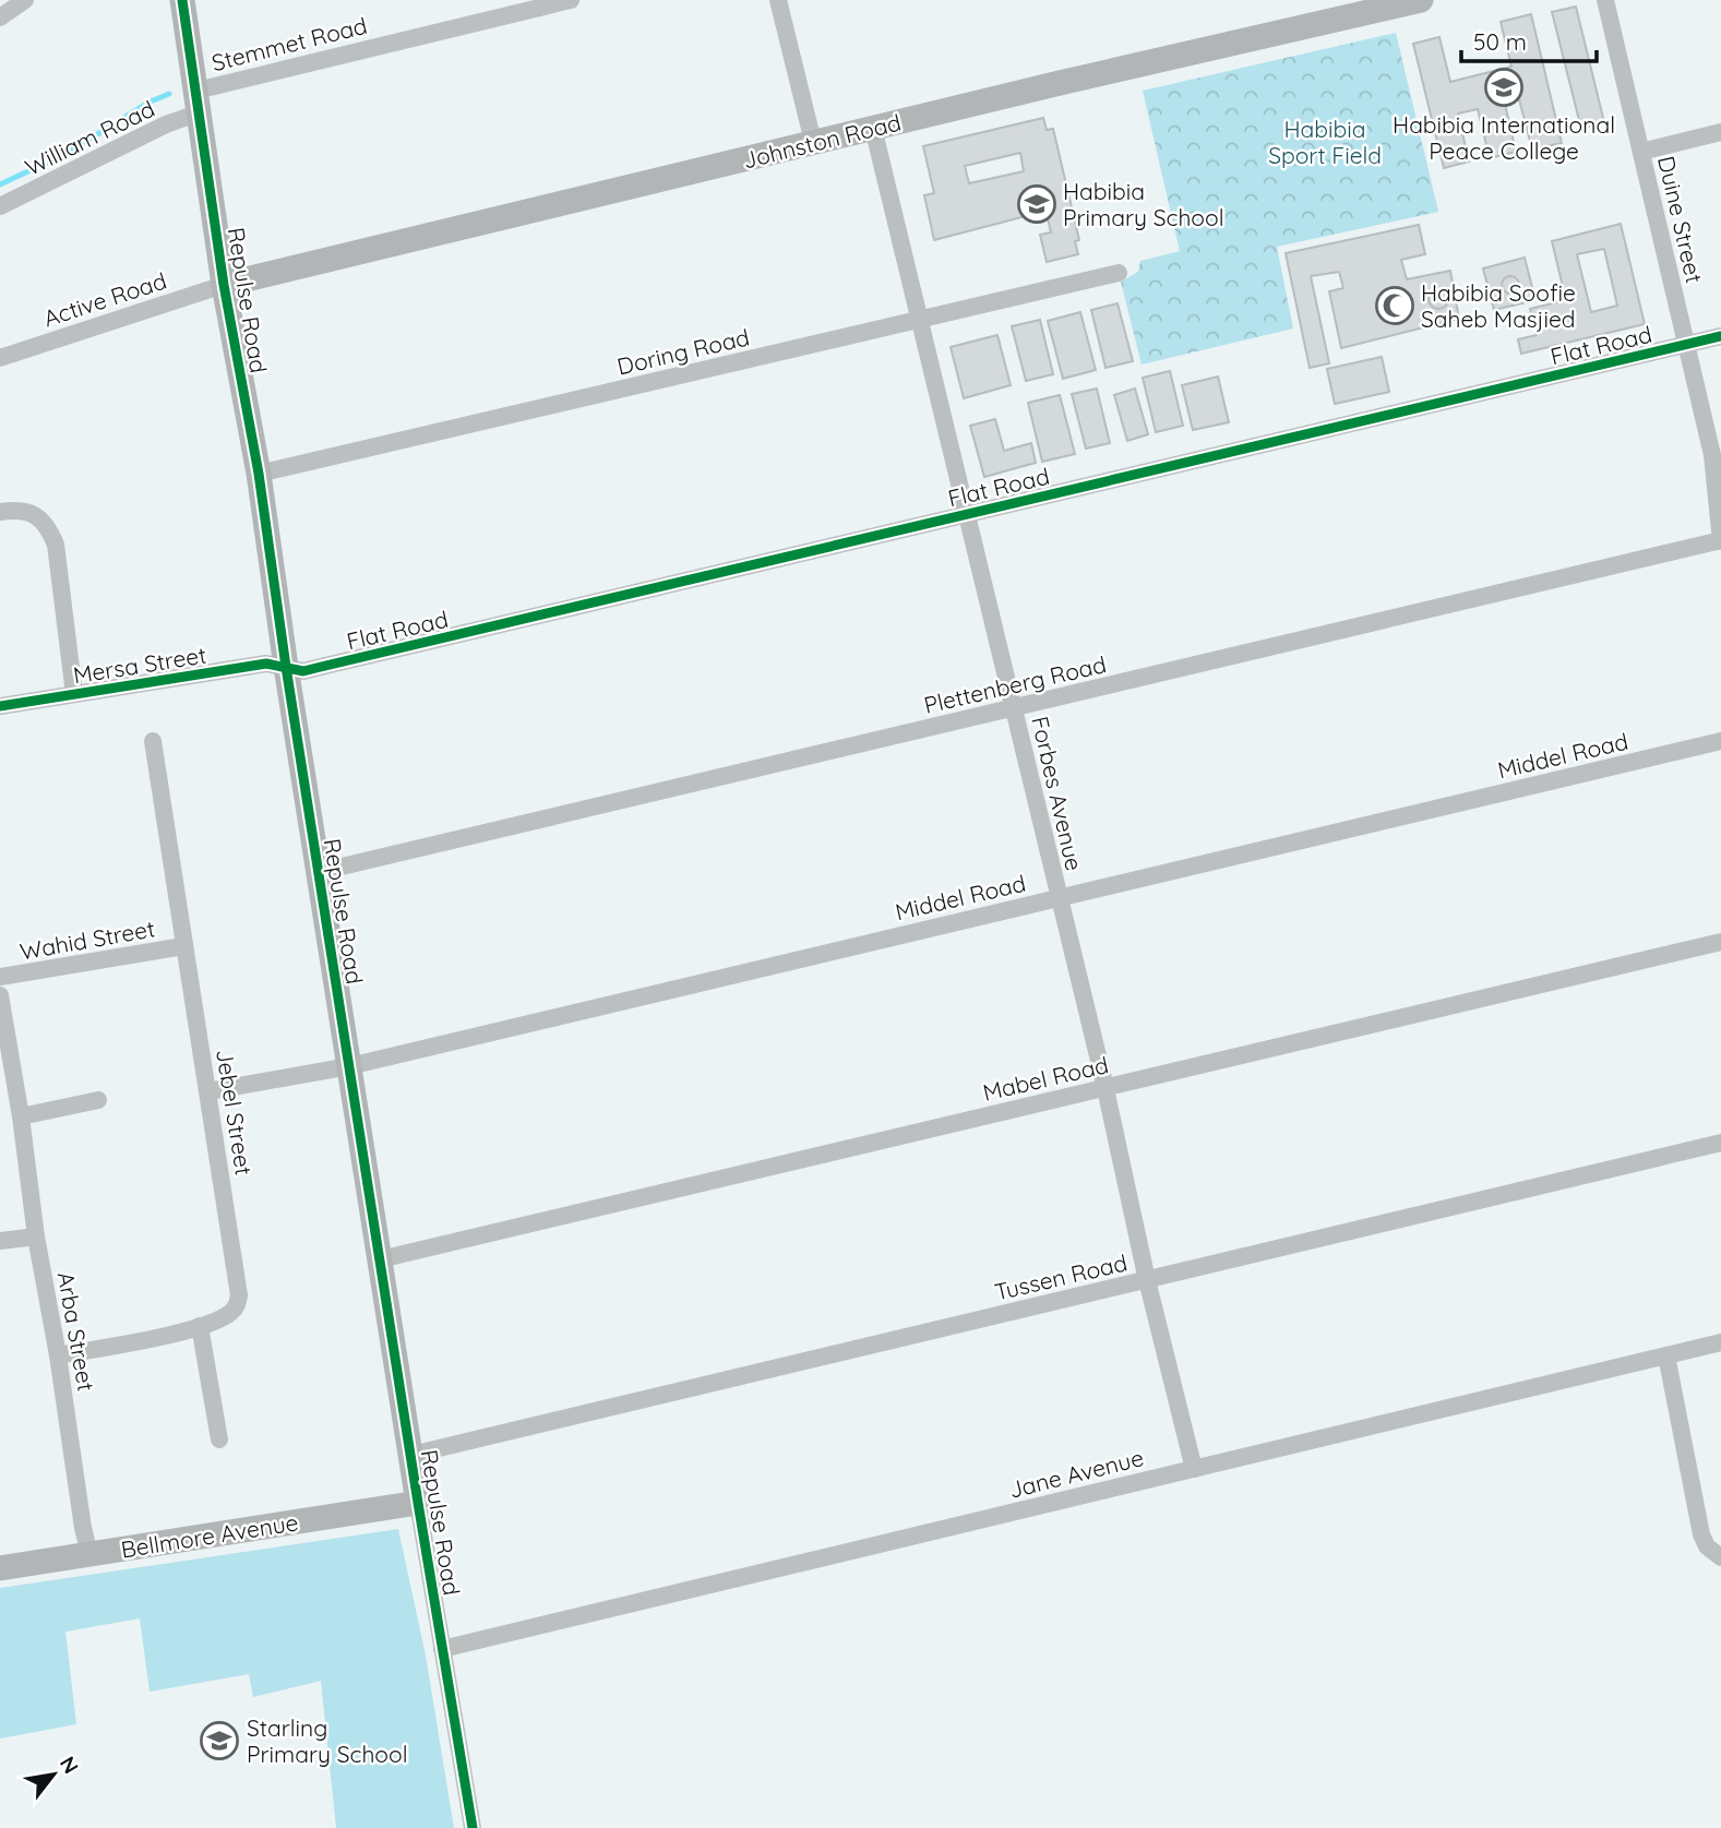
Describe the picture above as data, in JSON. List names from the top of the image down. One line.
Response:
{"streets":{"street":["Stemmet Road","William Road","Johnston Road","Duine Street","Active Road","Repulse Road","Flat Road","Doring Road","Mersa Street","Plettenberg Road","Middel Road","Forbes Avenue","Wahid Street","Mabel Road","Jebel Street","Tussen Road","Arba Street","Jane Avenue","Bellmore Avenue"]},"crossings":[["Stemmet Road","William Road"],["Stemmet Road","Repulse Road"],["William Road","Repulse Road"],["Johnston Road","Active Road"],["Johnston Road","Repulse Road"],["Johnston Road","Forbes Avenue"],["Duine Street","Flat Road"],["Duine Street","Plettenberg Road"],["Active Road","Repulse Road"],["Repulse Road","Flat Road"],["Repulse Road","Doring Road"],["Repulse Road","Mersa Street"],["Repulse Road","Plettenberg Road"],["Repulse Road","Middel Road"],["Repulse Road","Mabel Road"],["Repulse Road","Tussen Road"],["Repulse Road","Jane Avenue"],["Repulse Road","Bellmore Avenue"],["Flat Road","Mersa Street"],["Flat Road","Forbes Avenue"],["Doring Road","Forbes Avenue"],["Plettenberg Road","Forbes Avenue"],["Middel Road","Forbes Avenue"],["Middel Road","Jebel Street"],["Forbes Avenue","Mabel Road"],["Forbes Avenue","Tussen Road"],["Forbes Avenue","Jane Avenue"],["Wahid Street","Jebel Street"],["Jebel Street","Arba Street"],["Arba Street","Bellmore Avenue"]],"parks":["Habibia Sport Field"],"places":{"school or university":["Habibia International Peace College","Habibia Primary School","Starling Primary School"],"mosque":["Habibia Soofie Saheb Masjied"]},"scale_bar":"50 m","north":"top right"}
